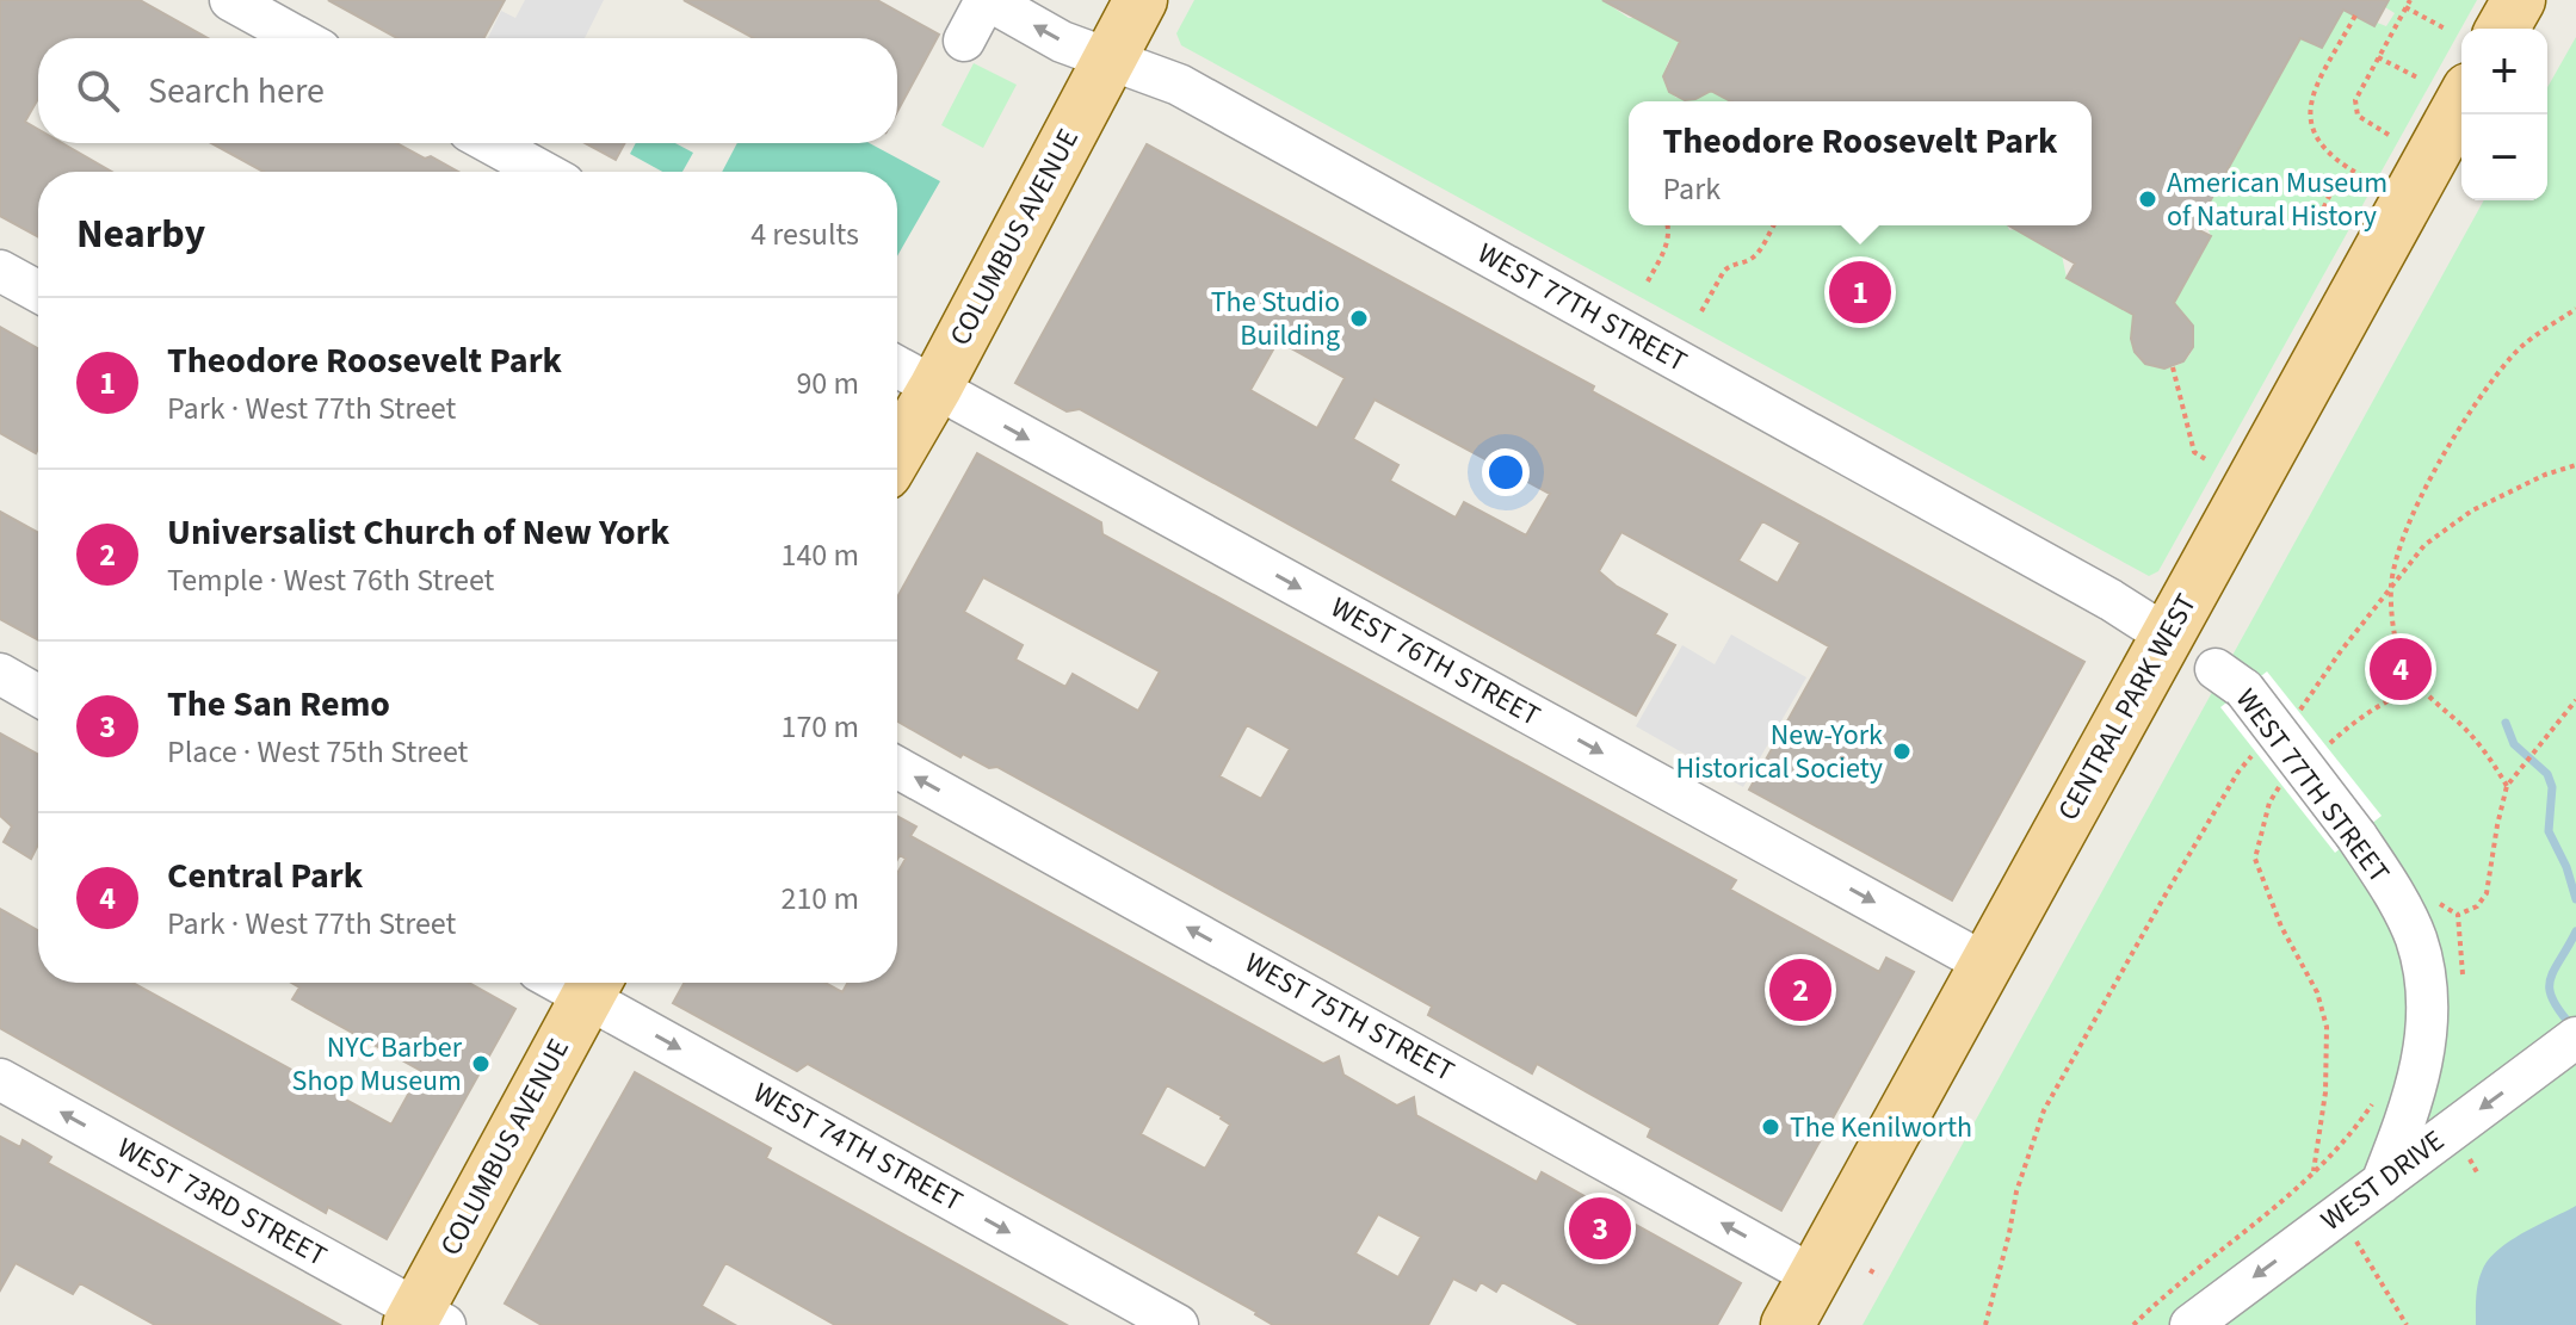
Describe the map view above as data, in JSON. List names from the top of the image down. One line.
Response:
{"streets":{"main road":["COLUMBUS AVENUE","CENTRAL PARK WEST"],"street":["WEST 77TH STREET","WEST 76TH STREET","WEST 75TH STREET","WEST 74TH STREET","WEST DRIVE","WEST 73RD STREET"]},"crossings":[["COLUMBUS AVENUE","WEST 77TH STREET"],["COLUMBUS AVENUE","WEST 76TH STREET"],["COLUMBUS AVENUE","WEST 74TH STREET"],["COLUMBUS AVENUE","WEST 73RD STREET"],["WEST 77TH STREET","CENTRAL PARK WEST"],["WEST 77TH STREET","WEST DRIVE"],["WEST 76TH STREET","CENTRAL PARK WEST"],["CENTRAL PARK WEST","WEST 75TH STREET"]],"one_way":["WEST 76TH STREET","WEST 75TH STREET","WEST 74TH STREET","WEST DRIVE","WEST 73RD STREET"],"places":["American Museum of Natural History","The Studio Building","New-York Historical Society","NYC Barber Shop Museum","The Kenilworth"],"page":{"map_buttons":["+","−"],"search":"Search here","popup":["Theodore Roosevelt Park","Park"],"heading":["Nearby","4 results"],"pins":["1","4","2","3"],"list":[{"mark":"1","name":"Theodore Roosevelt Park","note":"Park · West 77th Street","value":"90 m"},{"mark":"2","name":"Universalist Church of New York","note":"Temple · West 76th Street","value":"140 m"},{"mark":"3","name":"The San Remo","note":"Place · West 75th Street","value":"170 m"},{"mark":"4","name":"Central Park","note":"Park · West 77th Street","value":"210 m"}]}}
